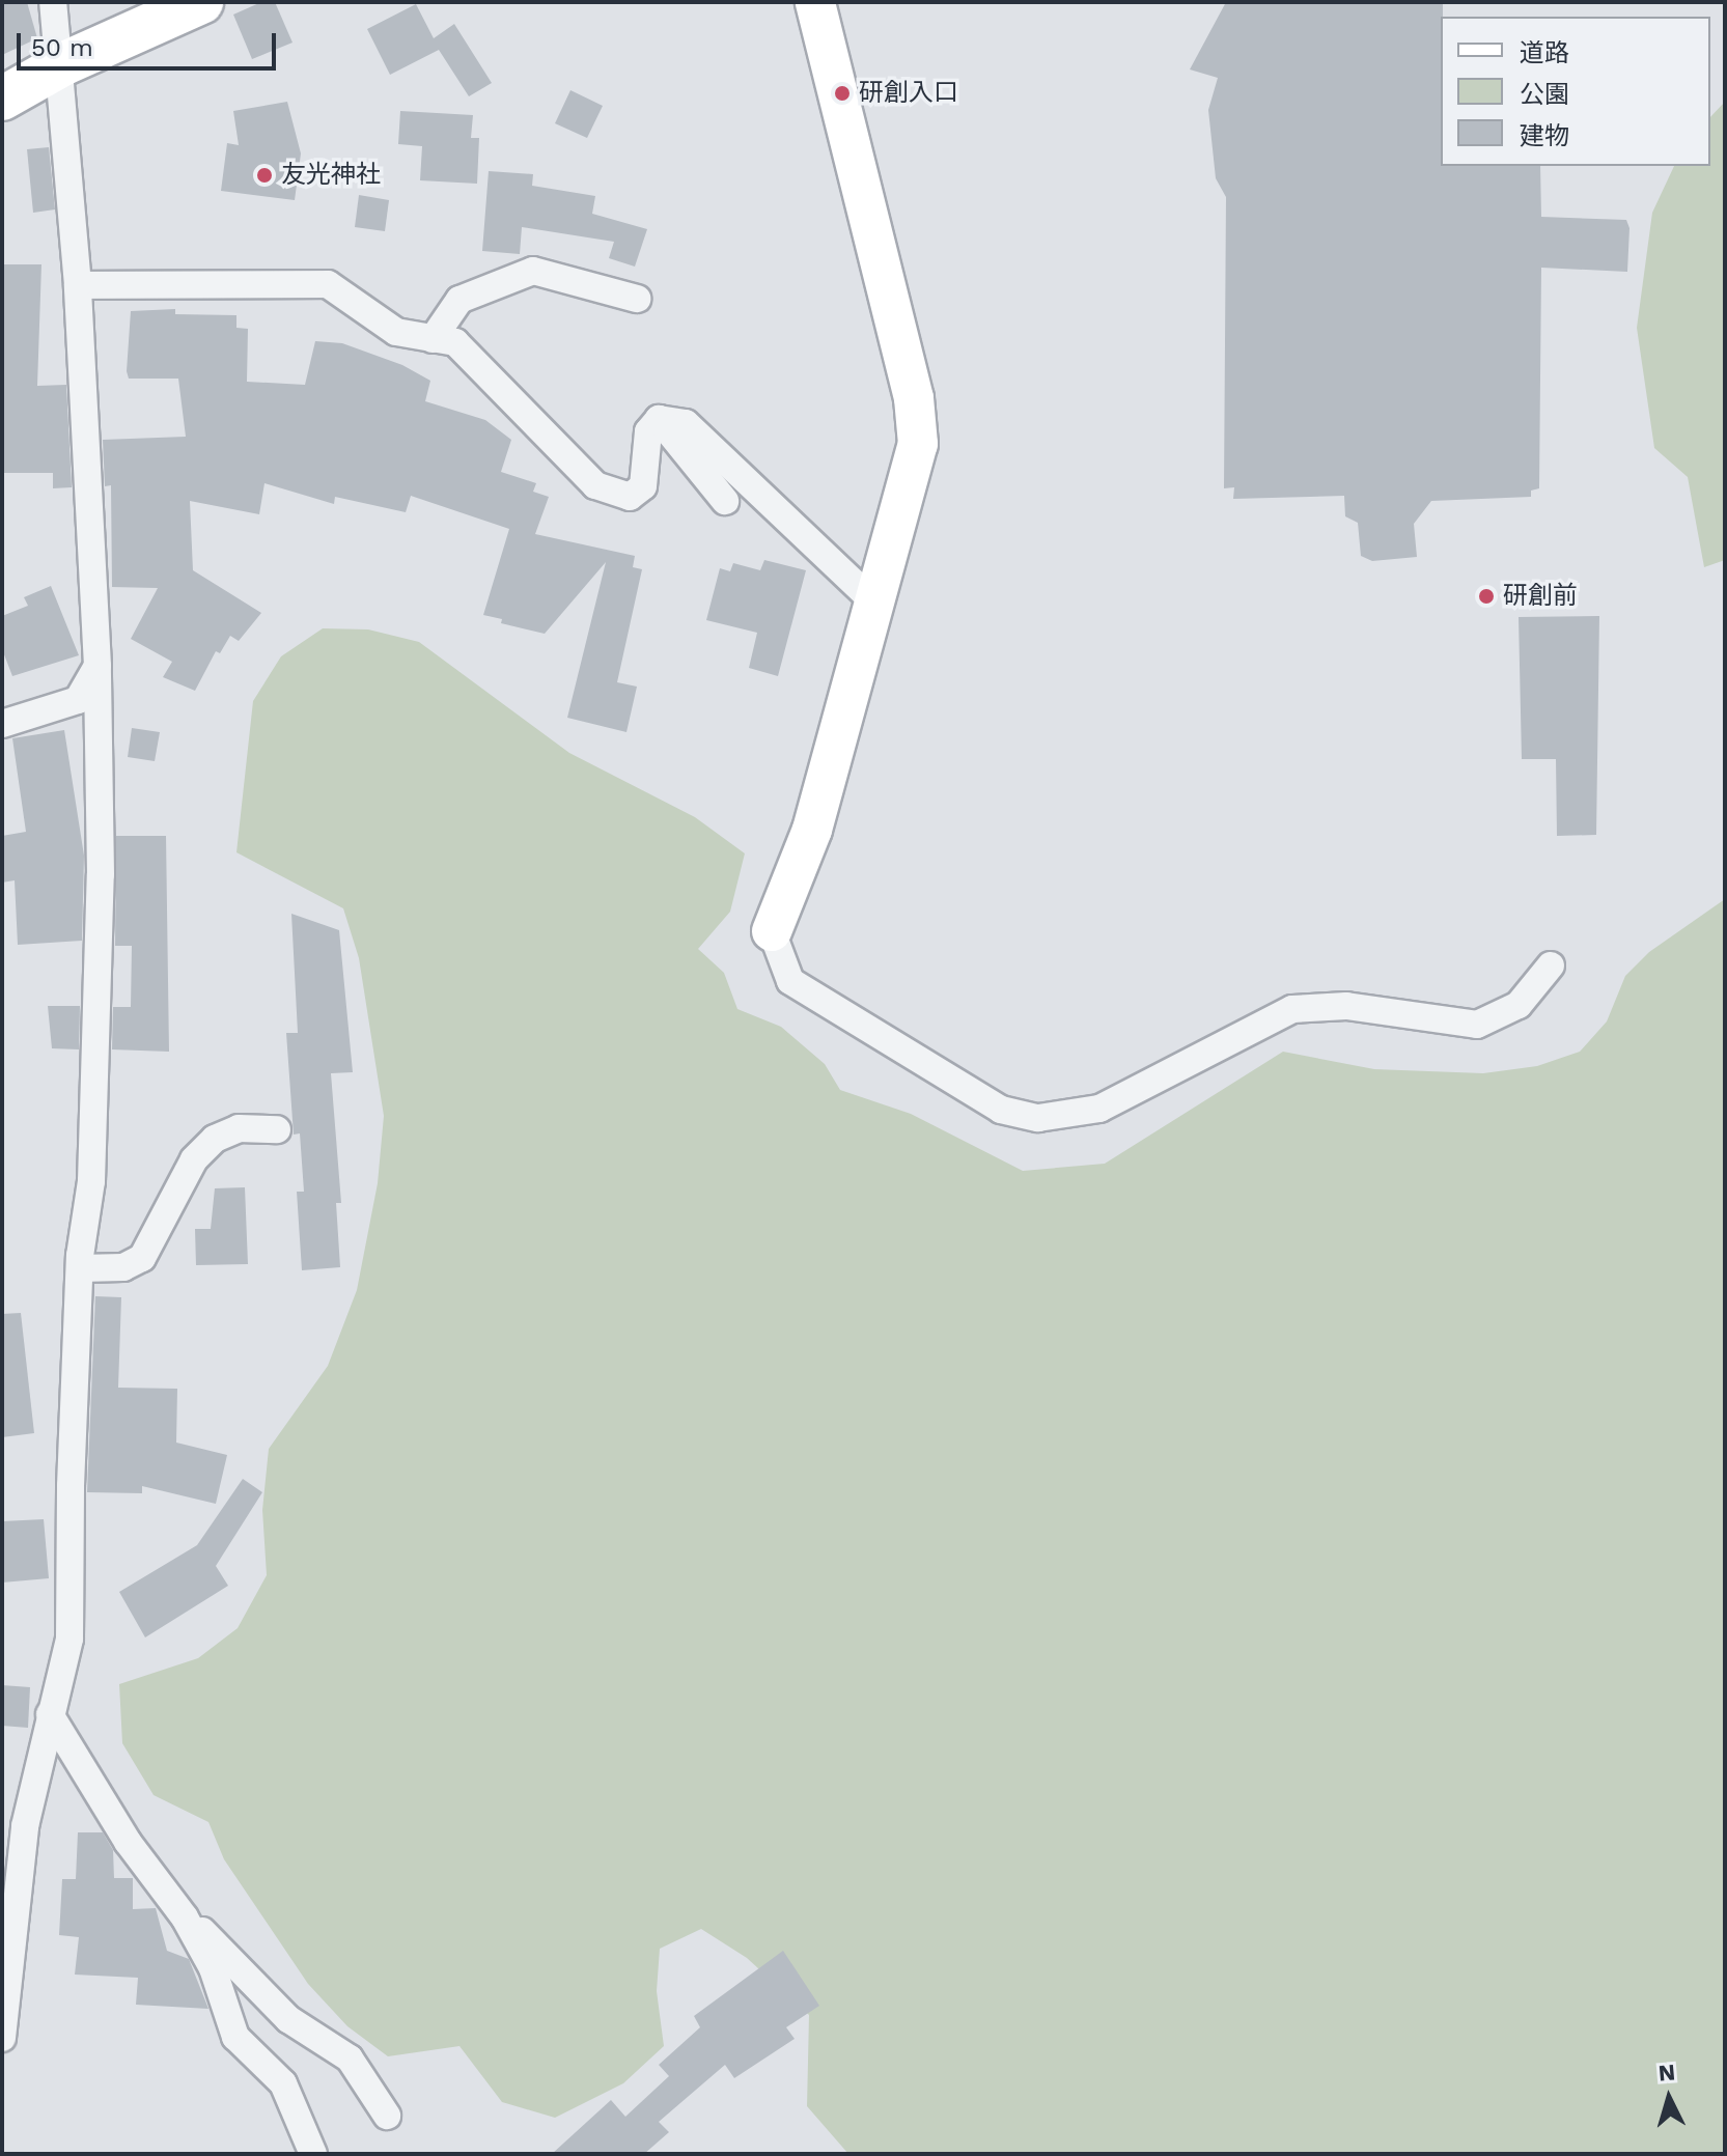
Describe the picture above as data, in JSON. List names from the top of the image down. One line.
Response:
{"places":["研創入口","友光神社","研創前"],"legend":["道路","公園","建物"],"scale_bar":"50 m","north":"top"}
